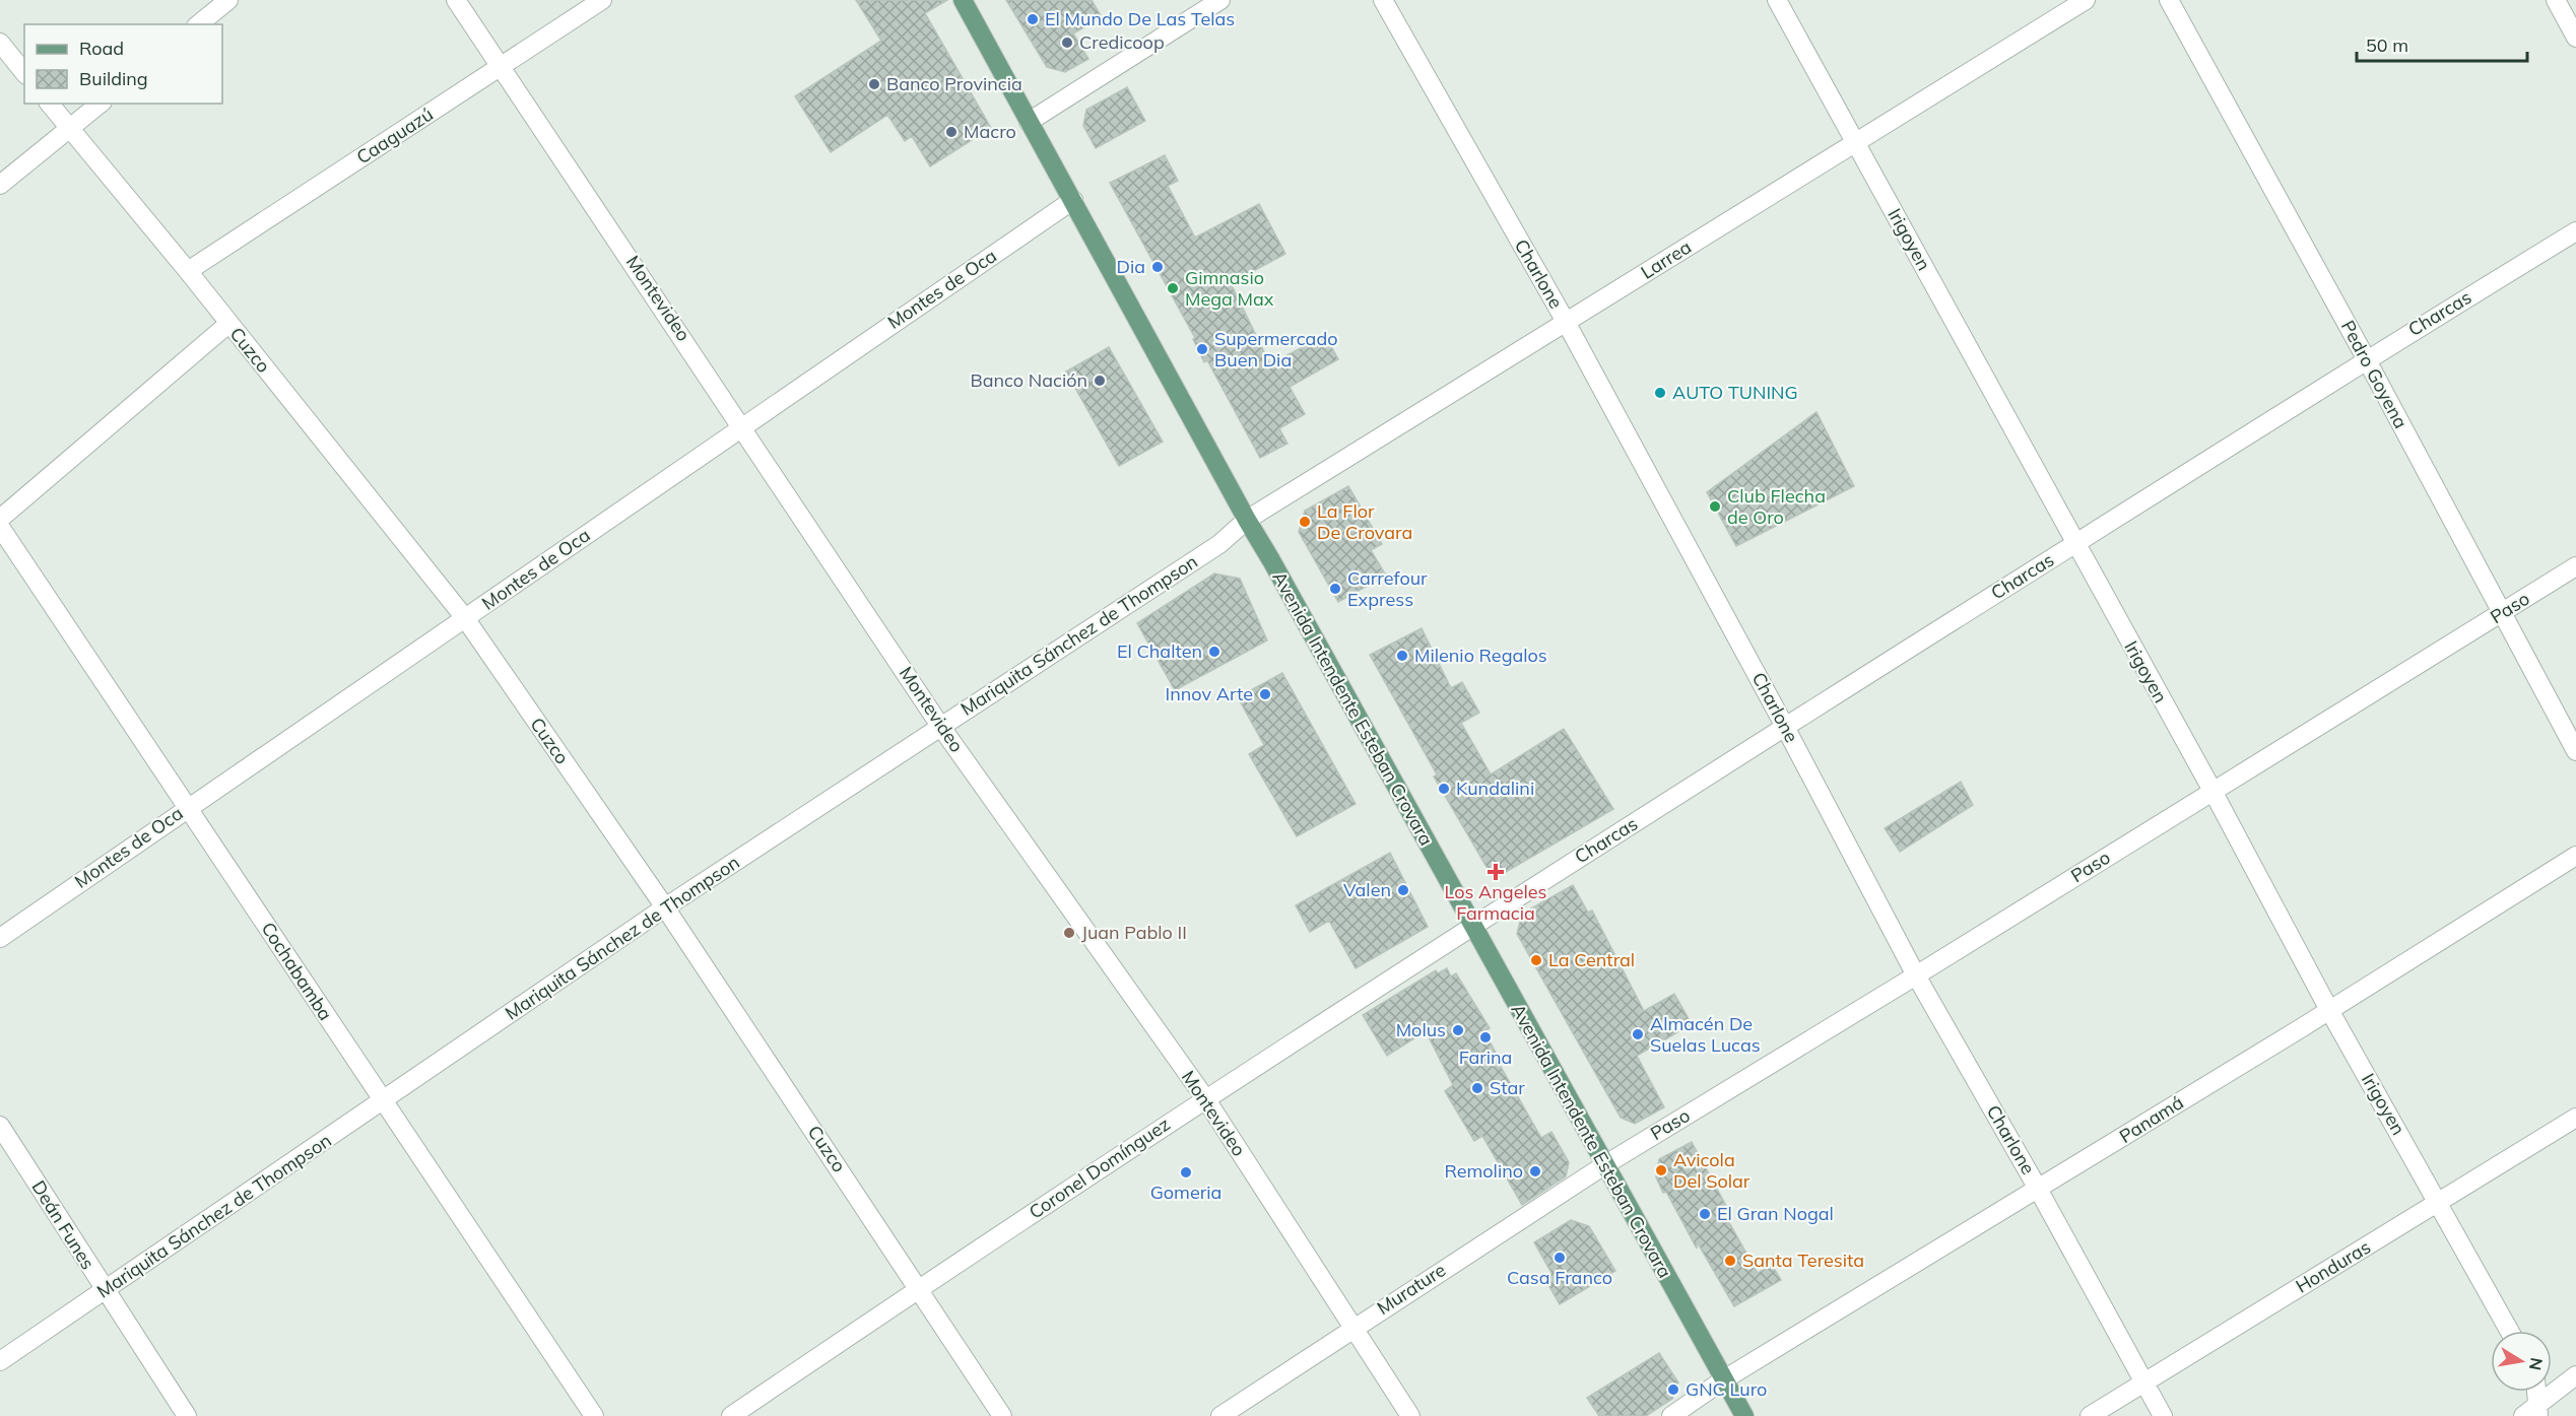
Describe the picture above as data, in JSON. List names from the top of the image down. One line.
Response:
{"streets":{"main road":["Avenida Intendente Esteban Crovara"],"street":["Caaguazú","Irigoyen","Larrea","Charlone","Montes de Oca","Montevideo","Charcas","Cuzco","Pedro Goyena","Paso","Mariquita Sánchez de Thompson","Cochabamba","Panamá","Coronel Domínguez","Deán Funes","Honduras","Murature"]},"crossings":[["Caaguazú","Montevideo"],["Caaguazú","Cuzco"],["Irigoyen","Larrea"],["Irigoyen","Charcas"],["Irigoyen","Paso"],["Irigoyen","Panamá"],["Irigoyen","Honduras"],["Larrea","Charlone"],["Larrea","Mariquita Sánchez de Thompson"],["Larrea","Avenida Intendente Esteban Crovara"],["Charlone","Charcas"],["Charlone","Paso"],["Charlone","Panamá"],["Charlone","Honduras"],["Montes de Oca","Montevideo"],["Montes de Oca","Cuzco"],["Montes de Oca","Avenida Intendente Esteban Crovara"],["Montes de Oca","Cochabamba"],["Montevideo","Mariquita Sánchez de Thompson"],["Montevideo","Coronel Domínguez"],["Montevideo","Murature"],["Charcas","Pedro Goyena"],["Charcas","Avenida Intendente Esteban Crovara"],["Charcas","Coronel Domínguez"],["Cuzco","Mariquita Sánchez de Thompson"],["Cuzco","Coronel Domínguez"],["Pedro Goyena","Paso"],["Paso","Avenida Intendente Esteban Crovara"],["Paso","Murature"],["Mariquita Sánchez de Thompson","Avenida Intendente Esteban Crovara"],["Mariquita Sánchez de Thompson","Cochabamba"],["Mariquita Sánchez de Thompson","Deán Funes"],["Avenida Intendente Esteban Crovara","Panamá"],["Avenida Intendente Esteban Crovara","Coronel Domínguez"],["Avenida Intendente Esteban Crovara","Murature"]],"places":{"other":["El Mundo De Las Telas","Credicoop","Banco Provincia","Macro","Dia","Gimnasio Mega Max","Supermercado Buen Dia","Banco Nación","AUTO TUNING","Club Flecha de Oro","La Flor De Crovara","Carrefour Express","El Chalten","Milenio Regalos","Innov Arte","Kundalini","Valen","Juan Pablo II","La Central","Molus","Almacén De Suelas Lucas","Farina","Star","Avicola Del Solar","Remolino","Gomeria","El Gran Nogal","Casa Franco","Santa Teresita","GNC Luro"],"health":["Los Angeles Farmacia"]},"legend":["Road","Building"],"scale_bar":"50 m","north":"right"}
